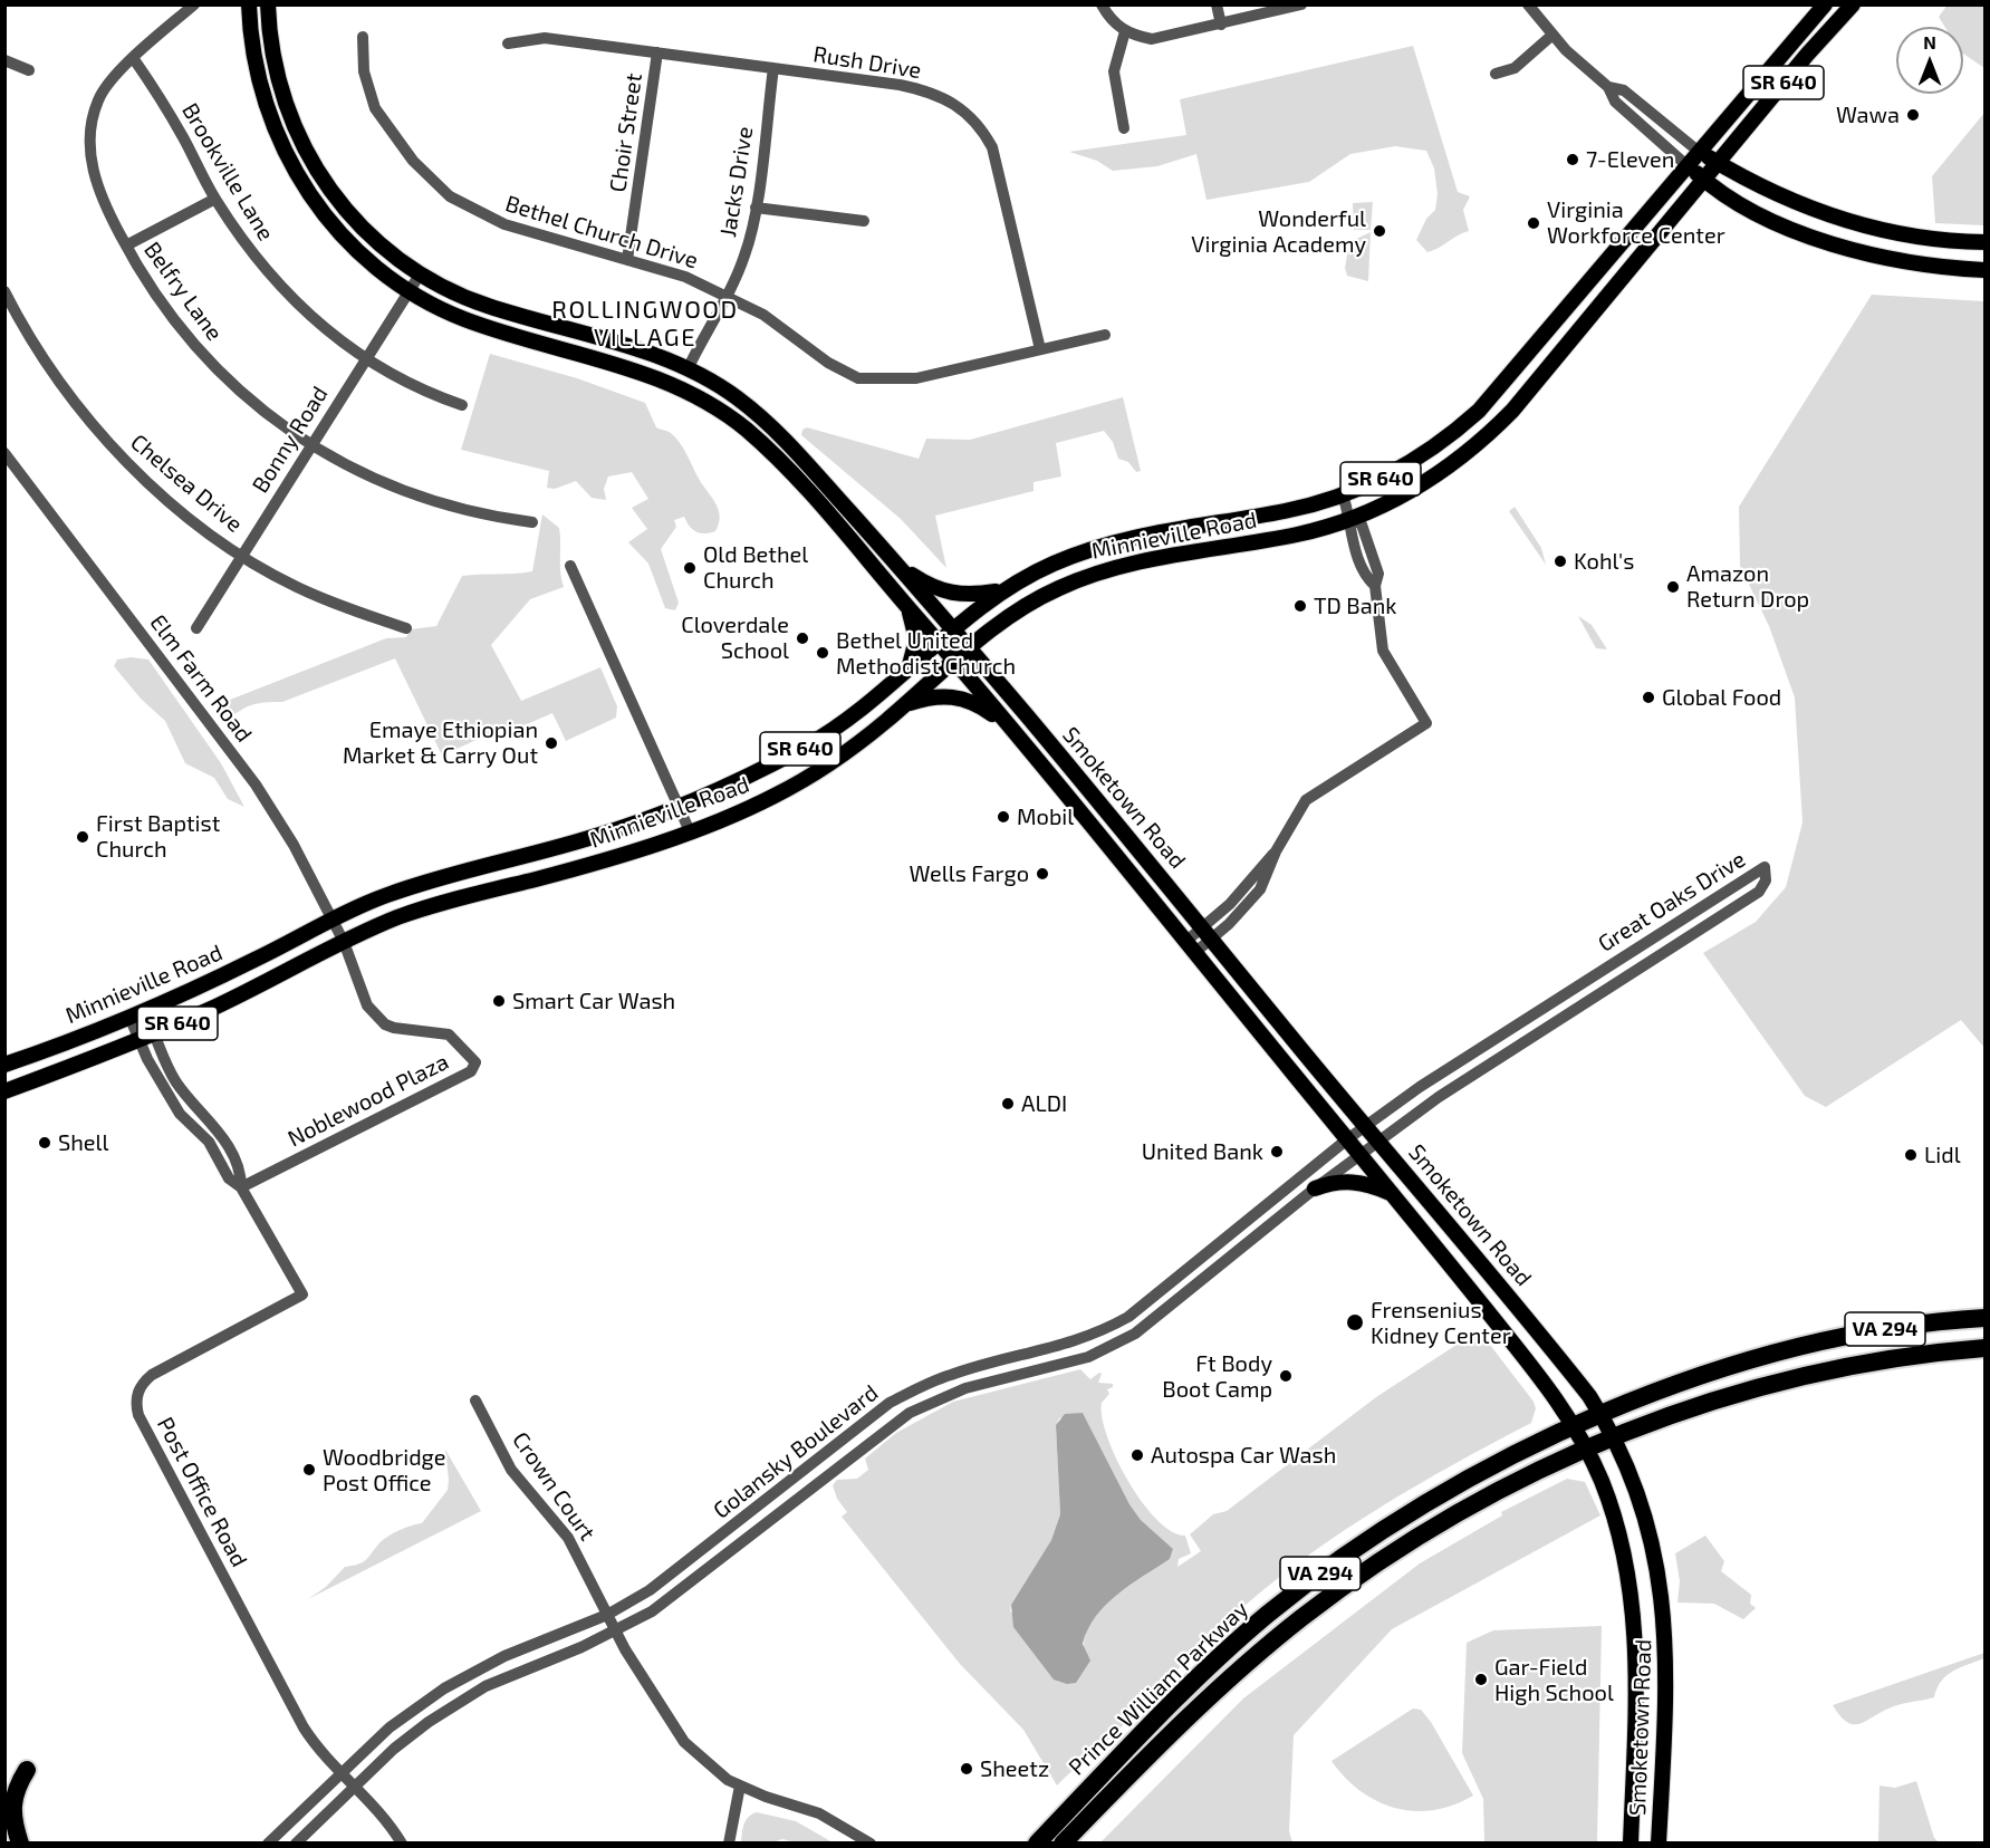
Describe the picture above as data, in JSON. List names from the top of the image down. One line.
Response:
{"streets":{"highway":["VA 294","Prince William Parkway"],"main road":["SR 640","Minnieville Road","Smoketown Road"],"street":["Rush Drive","Choir Street","Brookville Lane","Jacks Drive","Bethel Church Drive","Belfry Lane","Bonny Road","Chelsea Drive","Elm Farm Road","Great Oaks Drive","Noblewood Plaza","Golansky Boulevard","Crown Court","Post Office Road"]},"crossings":[["Rush Drive","Choir Street"],["Rush Drive","Jacks Drive"],["Rush Drive","Bethel Church Drive"],["Choir Street","Bethel Church Drive"],["Brookville Lane","Belfry Lane"],["Brookville Lane","Bonny Road"],["Jacks Drive","Bethel Church Drive"],["Jacks Drive","Smoketown Road"],["Belfry Lane","Bonny Road"],["Bonny Road","Chelsea Drive"],["Bonny Road","Smoketown Road"],["Minnieville Road","Elm Farm Road"],["Minnieville Road","Smoketown Road"],["Minnieville Road","Noblewood Plaza"],["Elm Farm Road","Noblewood Plaza"],["Smoketown Road","Great Oaks Drive"],["Smoketown Road","Golansky Boulevard"],["Smoketown Road","Prince William Parkway"],["Great Oaks Drive","Golansky Boulevard"],["Noblewood Plaza","Post Office Road"],["Golansky Boulevard","Crown Court"],["Golansky Boulevard","Post Office Road"]],"districts":["ROLLINGWOOD VILLAGE"],"places":["Wawa","7-Eleven","Virginia Workforce Center","Wonderful Virginia Academy","Kohl's","Old Bethel Church","Amazon Return Drop","TD Bank","Cloverdale School","Bethel United Methodist Church","Global Food","Emaye Ethiopian Market & Carry Out","Mobil","First Baptist Church","Wells Fargo","Smart Car Wash","ALDI","Shell","United Bank","Lidl","Frensenius Kidney Center","Ft Body Boot Camp","Autospa Car Wash","Woodbridge Post Office","Gar-Field High School","Sheetz"],"north":"top"}
